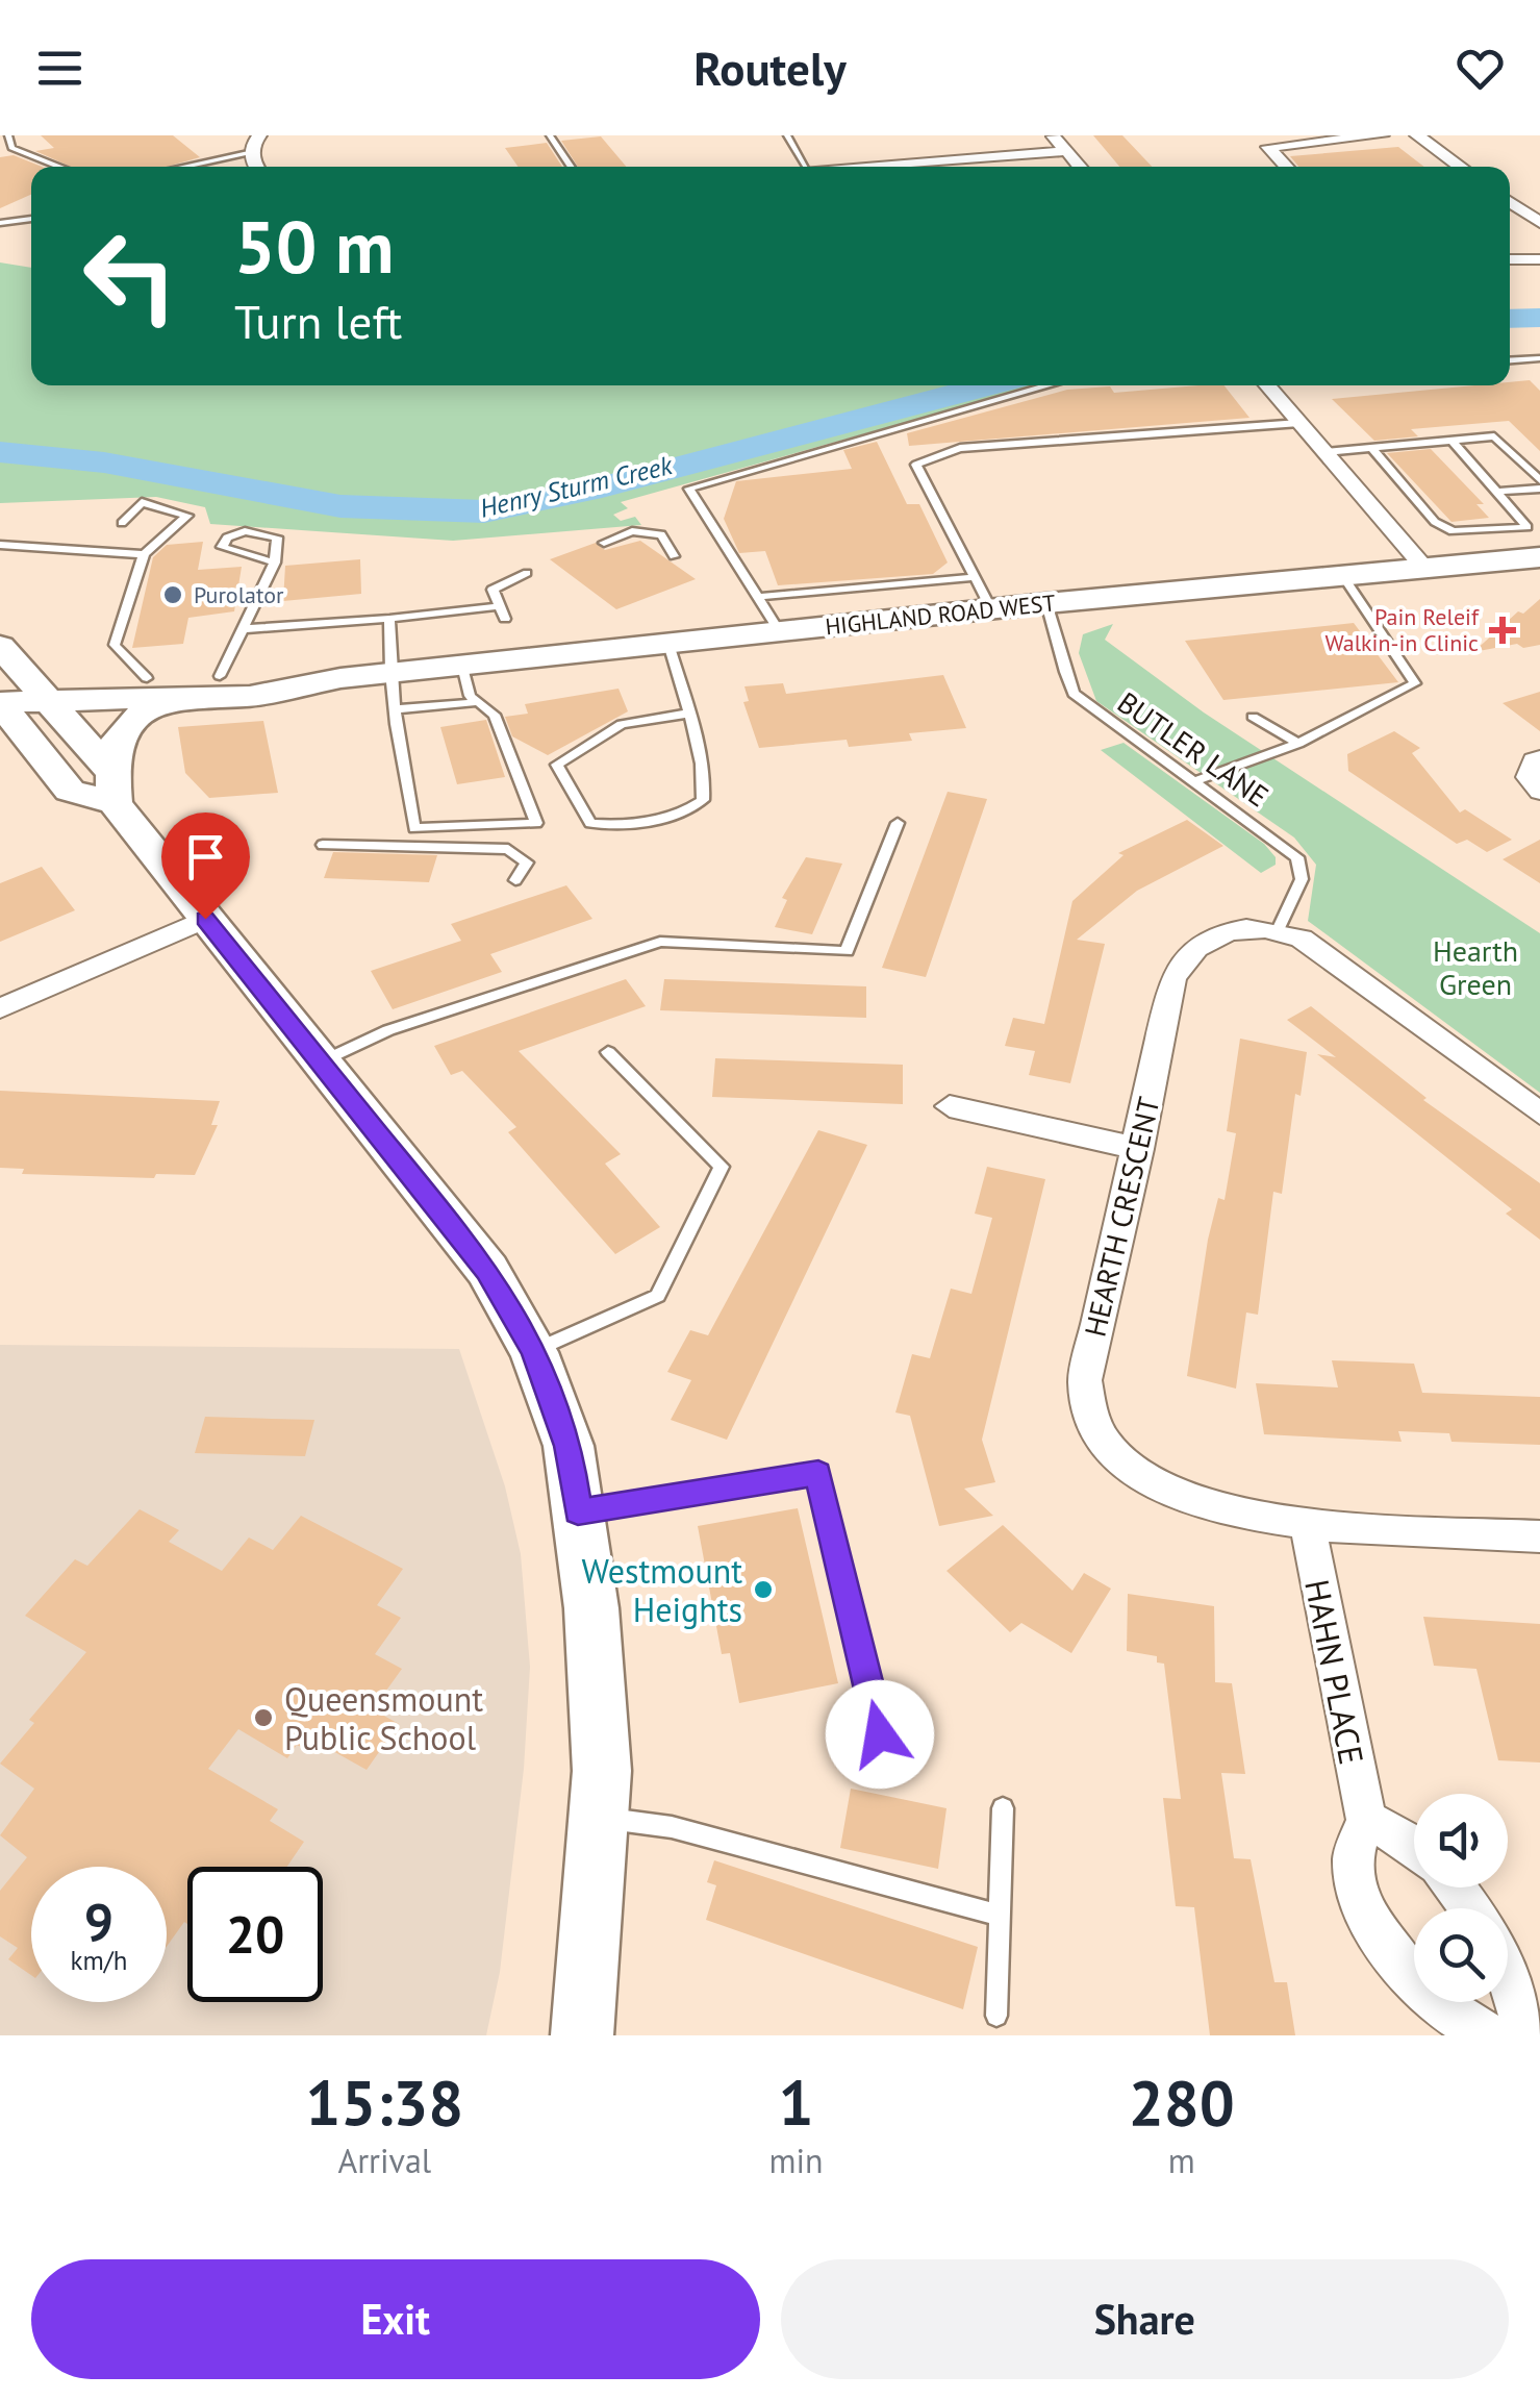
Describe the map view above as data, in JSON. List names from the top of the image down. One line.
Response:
{"streets":{"main road":["HIGHLAND ROAD WEST"],"street":["HEARTH CRESCENT","HAHN PLACE"],"lane":["BUTLER LANE"]},"crossings":[["HIGHLAND ROAD WEST","BUTLER LANE"],["BUTLER LANE","HEARTH CRESCENT"],["HEARTH CRESCENT","HAHN PLACE"]],"water":["Henry Sturm Creek"],"parks":["Hearth Green"],"places":{"other":["Purolator","Westmount Heights","Queensmount Public School"],"health":["Pain Releif Walkin-in Clinic"]},"page":{"header":"Routely","turn":["50 m","Turn left"],"speed":"9 km/h","limit":"20","eta":["15:38","Arrival","1","min","280","m"],"buttons":["Exit","Share"]}}
